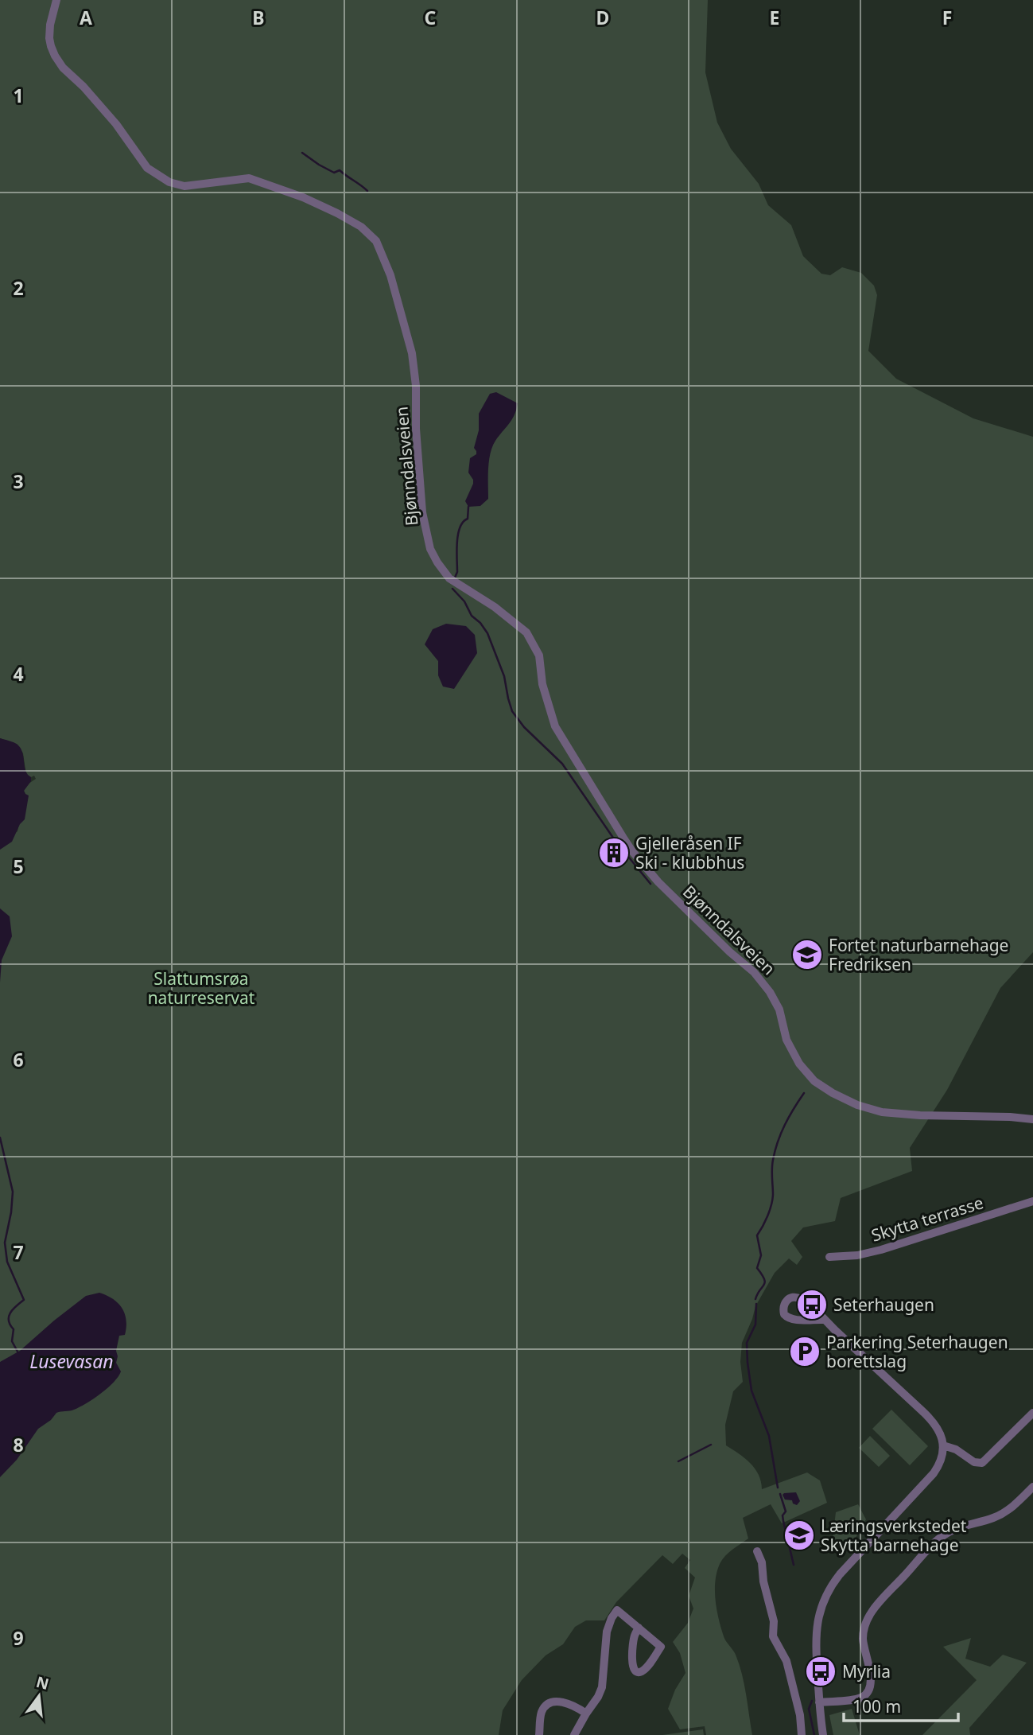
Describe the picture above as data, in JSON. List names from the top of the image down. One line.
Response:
{"streets":{"street":["Bjønndalsveien","Skytta terrasse"]},"water":["Lusevasan"],"parks":["Slattumsrøa naturreservat"],"places":{"building":["Gjelleråsen IF Ski - klubbhus"],"school or university":["Fortet naturbarnehage Fredriksen","Læringsverkstedet Skytta barnehage"],"bus stop":["Seterhaugen","Myrlia"],"parking":["Parkering Seterhaugen borettslag"]},"scale_bar":"100 m","north":"top","grid":{"columns":["A","B","C","D","E","F"],"rows":["1","2","3","4","5","6","7","8","9"]}}
